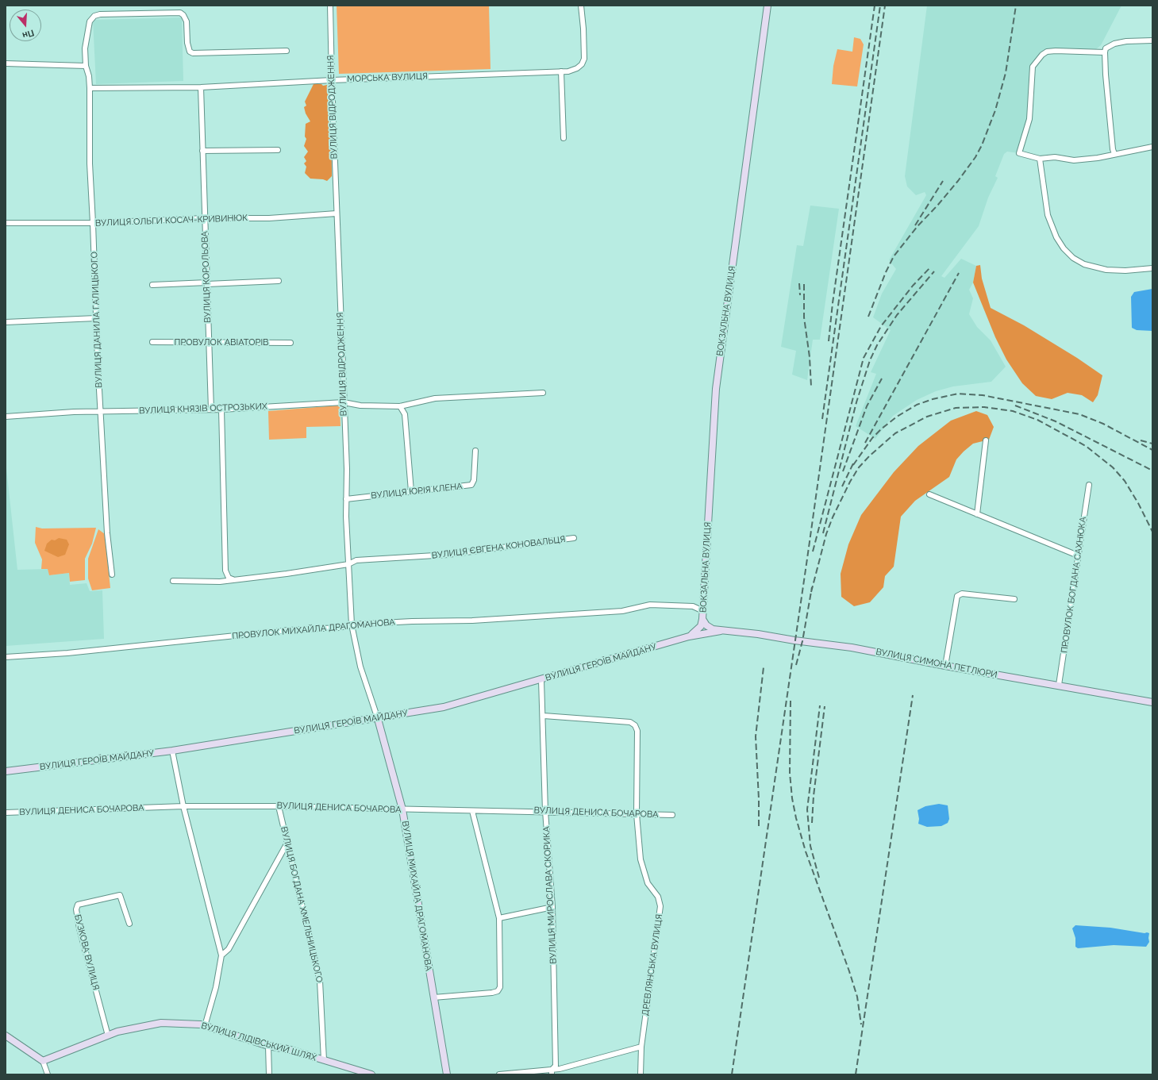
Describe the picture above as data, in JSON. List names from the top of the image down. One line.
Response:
{"streets":{"street":["МОРСЬКА ВУЛИЦЯ","ВУЛИЦЯ ВІДРОДЖЕННЯ","ВУЛИЦЯ ОЛЬГИ КОСАЧ-КРИВИНЮК","ВУЛИЦЯ КОРОЛЬОВА","ВОКЗАЛЬНА ВУЛИЦЯ","ВУЛИЦЯ ДАНИЛА ГАЛИЦЬКОГО","ПРОВУЛОК АВІАТОРІВ","ВУЛИЦЯ КНЯЗІВ ОСТРОЗЬКИХ","ВУЛИЦЯ ЮРІЯ КЛЕНА","ВУЛИЦЯ ЄВГЕНА КОНОВАЛЬЦЯ","ПРОВУЛОК БОГДАНА САХНЮКА","ПРОВУЛОК МИХАЙЛА ДРАГОМАНОВА","ВУЛИЦЯ ГЕРОЇВ МАЙДАНУ","ВУЛИЦЯ СИМОНА ПЕТЛЮРИ","ВУЛИЦЯ ДЕНИСА БОЧАРОВА","ВУЛИЦЯ МИРОСЛАВА СКОРИКА","ВУЛИЦЯ МИХАЙЛА ДРАГОМАНОВА","ВУЛИЦЯ БОГДАНА ХМЕЛЬНИЦЬКОГО","БУЗКОВА ВУЛИЦЯ","ДРЕВЛЯНСЬКА ВУЛИЦЯ","ВУЛИЦЯ ЛІДІВСЬКИЙ ШЛЯХ"]},"crossings":[["МОРСЬКА ВУЛИЦЯ","ВУЛИЦЯ ВІДРОДЖЕННЯ"],["МОРСЬКА ВУЛИЦЯ","ВУЛИЦЯ КОРОЛЬОВА"],["МОРСЬКА ВУЛИЦЯ","ВУЛИЦЯ ДАНИЛА ГАЛИЦЬКОГО"],["ВУЛИЦЯ ВІДРОДЖЕННЯ","ВУЛИЦЯ ОЛЬГИ КОСАЧ-КРИВИНЮК"],["ВУЛИЦЯ ВІДРОДЖЕННЯ","ВУЛИЦЯ КНЯЗІВ ОСТРОЗЬКИХ"],["ВУЛИЦЯ ВІДРОДЖЕННЯ","ВУЛИЦЯ ЮРІЯ КЛЕНА"],["ВУЛИЦЯ ВІДРОДЖЕННЯ","ВУЛИЦЯ ЄВГЕНА КОНОВАЛЬЦЯ"],["ВУЛИЦЯ ВІДРОДЖЕННЯ","ПРОВУЛОК МИХАЙЛА ДРАГОМАНОВА"],["ВУЛИЦЯ ВІДРОДЖЕННЯ","ВУЛИЦЯ ГЕРОЇВ МАЙДАНУ"],["ВУЛИЦЯ ВІДРОДЖЕННЯ","ВУЛИЦЯ МИХАЙЛА ДРАГОМАНОВА"],["ВУЛИЦЯ ОЛЬГИ КОСАЧ-КРИВИНЮК","ВУЛИЦЯ КОРОЛЬОВА"],["ВУЛИЦЯ ОЛЬГИ КОСАЧ-КРИВИНЮК","ВУЛИЦЯ ДАНИЛА ГАЛИЦЬКОГО"],["ВУЛИЦЯ КОРОЛЬОВА","ПРОВУЛОК АВІАТОРІВ"],["ВУЛИЦЯ КОРОЛЬОВА","ВУЛИЦЯ КНЯЗІВ ОСТРОЗЬКИХ"],["ВОКЗАЛЬНА ВУЛИЦЯ","ПРОВУЛОК МИХАЙЛА ДРАГОМАНОВА"],["ВУЛИЦЯ ДАНИЛА ГАЛИЦЬКОГО","ВУЛИЦЯ КНЯЗІВ ОСТРОЗЬКИХ"],["ПРОВУЛОК БОГДАНА САХНЮКА","ВУЛИЦЯ СИМОНА ПЕТЛЮРИ"],["ВУЛИЦЯ ГЕРОЇВ МАЙДАНУ","ВУЛИЦЯ СИМОНА ПЕТЛЮРИ"],["ВУЛИЦЯ ГЕРОЇВ МАЙДАНУ","ВУЛИЦЯ МИРОСЛАВА СКОРИКА"],["ВУЛИЦЯ ГЕРОЇВ МАЙДАНУ","ВУЛИЦЯ МИХАЙЛА ДРАГОМАНОВА"],["ВУЛИЦЯ ДЕНИСА БОЧАРОВА","ВУЛИЦЯ МИРОСЛАВА СКОРИКА"],["ВУЛИЦЯ ДЕНИСА БОЧАРОВА","ВУЛИЦЯ МИХАЙЛА ДРАГОМАНОВА"],["ВУЛИЦЯ ДЕНИСА БОЧАРОВА","ВУЛИЦЯ БОГДАНА ХМЕЛЬНИЦЬКОГО"],["ВУЛИЦЯ ДЕНИСА БОЧАРОВА","ДРЕВЛЯНСЬКА ВУЛИЦЯ"],["ВУЛИЦЯ МИРОСЛАВА СКОРИКА","ДРЕВЛЯНСЬКА ВУЛИЦЯ"],["ВУЛИЦЯ БОГДАНА ХМЕЛЬНИЦЬКОГО","ВУЛИЦЯ ЛІДІВСЬКИЙ ШЛЯХ"],["БУЗКОВА ВУЛИЦЯ","ВУЛИЦЯ ЛІДІВСЬКИЙ ШЛЯХ"]],"north":"bottom"}
